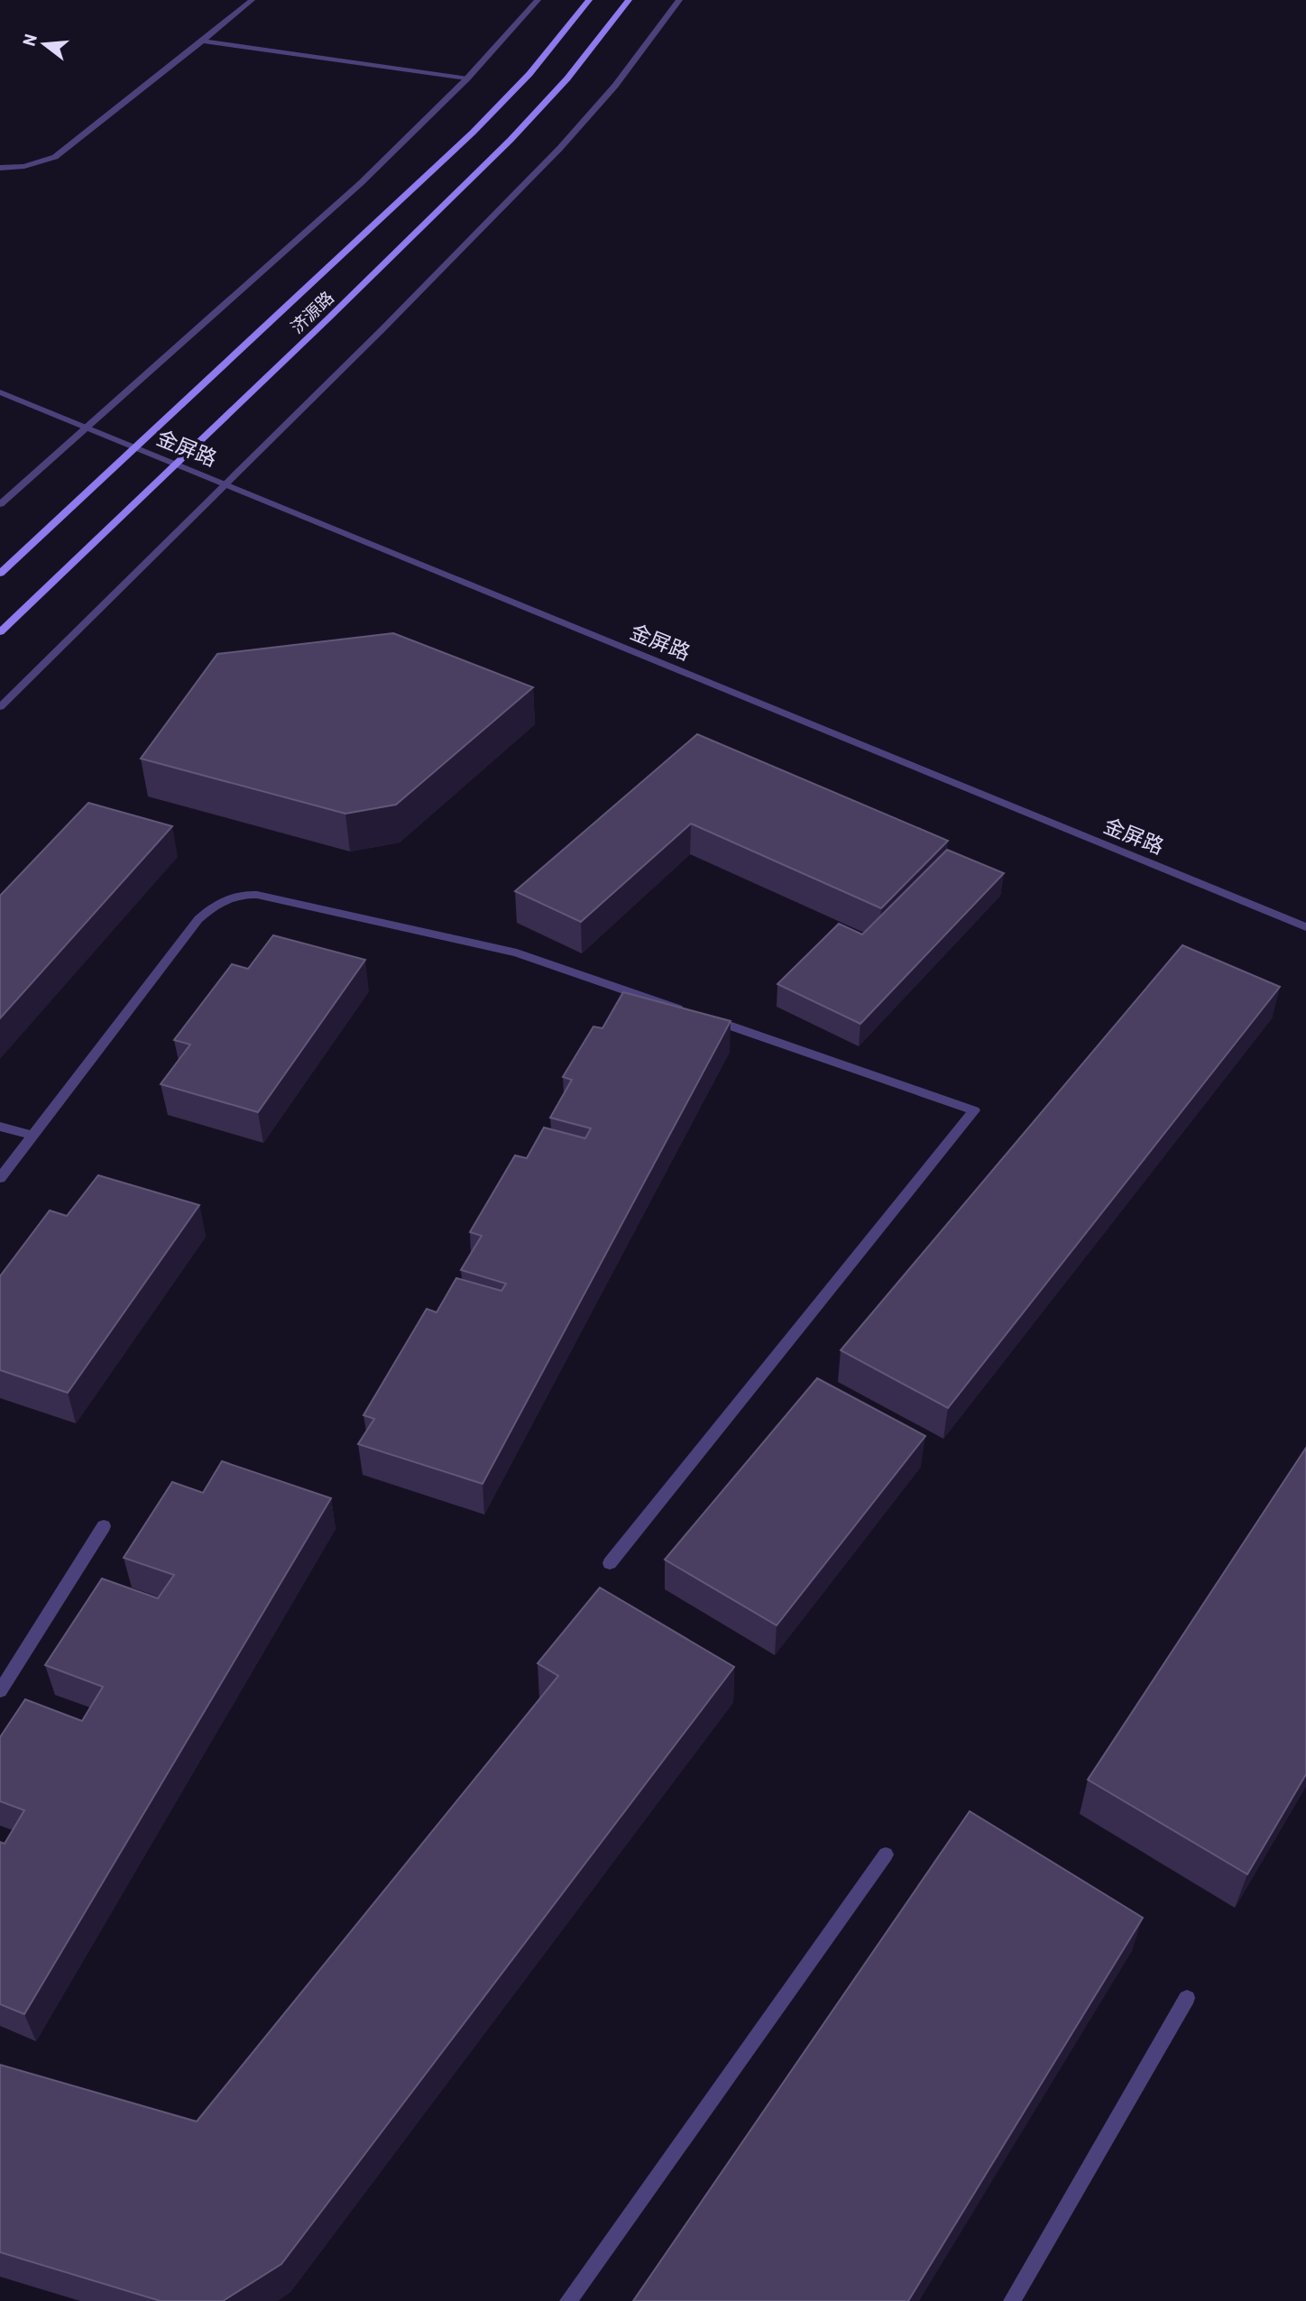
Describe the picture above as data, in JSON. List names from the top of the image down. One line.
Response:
{"streets":{"main road":["济源路"],"street":["金屏路"]},"crossings":[["济源路","金屏路"]],"north":"left"}
